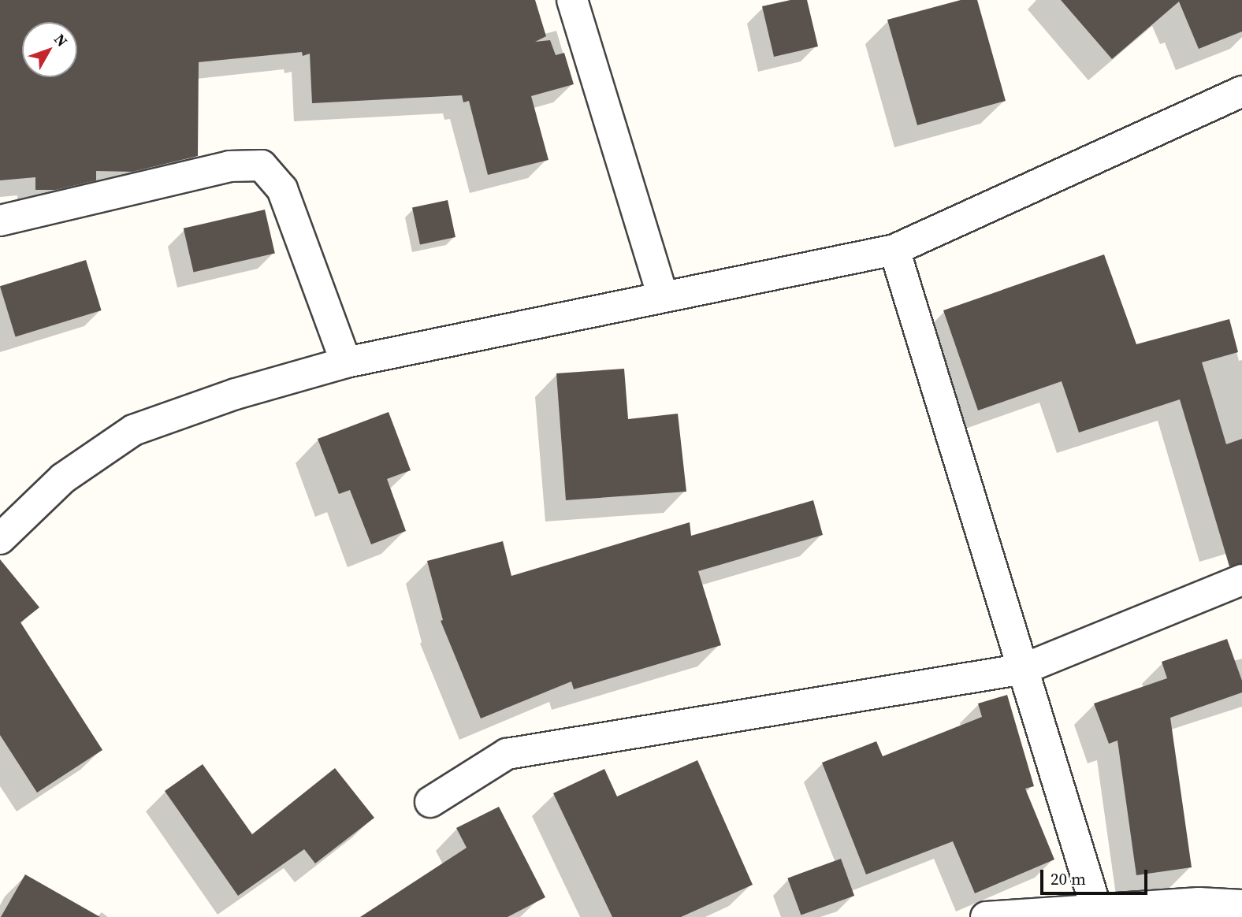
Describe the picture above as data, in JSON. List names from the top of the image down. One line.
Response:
{"scale_bar":"20 m","north":"top right"}
